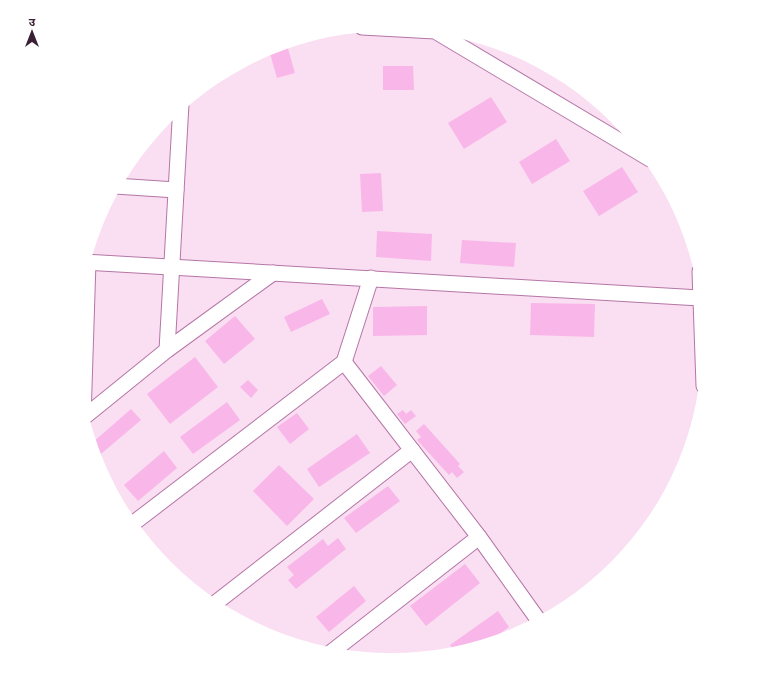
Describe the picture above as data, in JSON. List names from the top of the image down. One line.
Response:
{"north":"top"}
